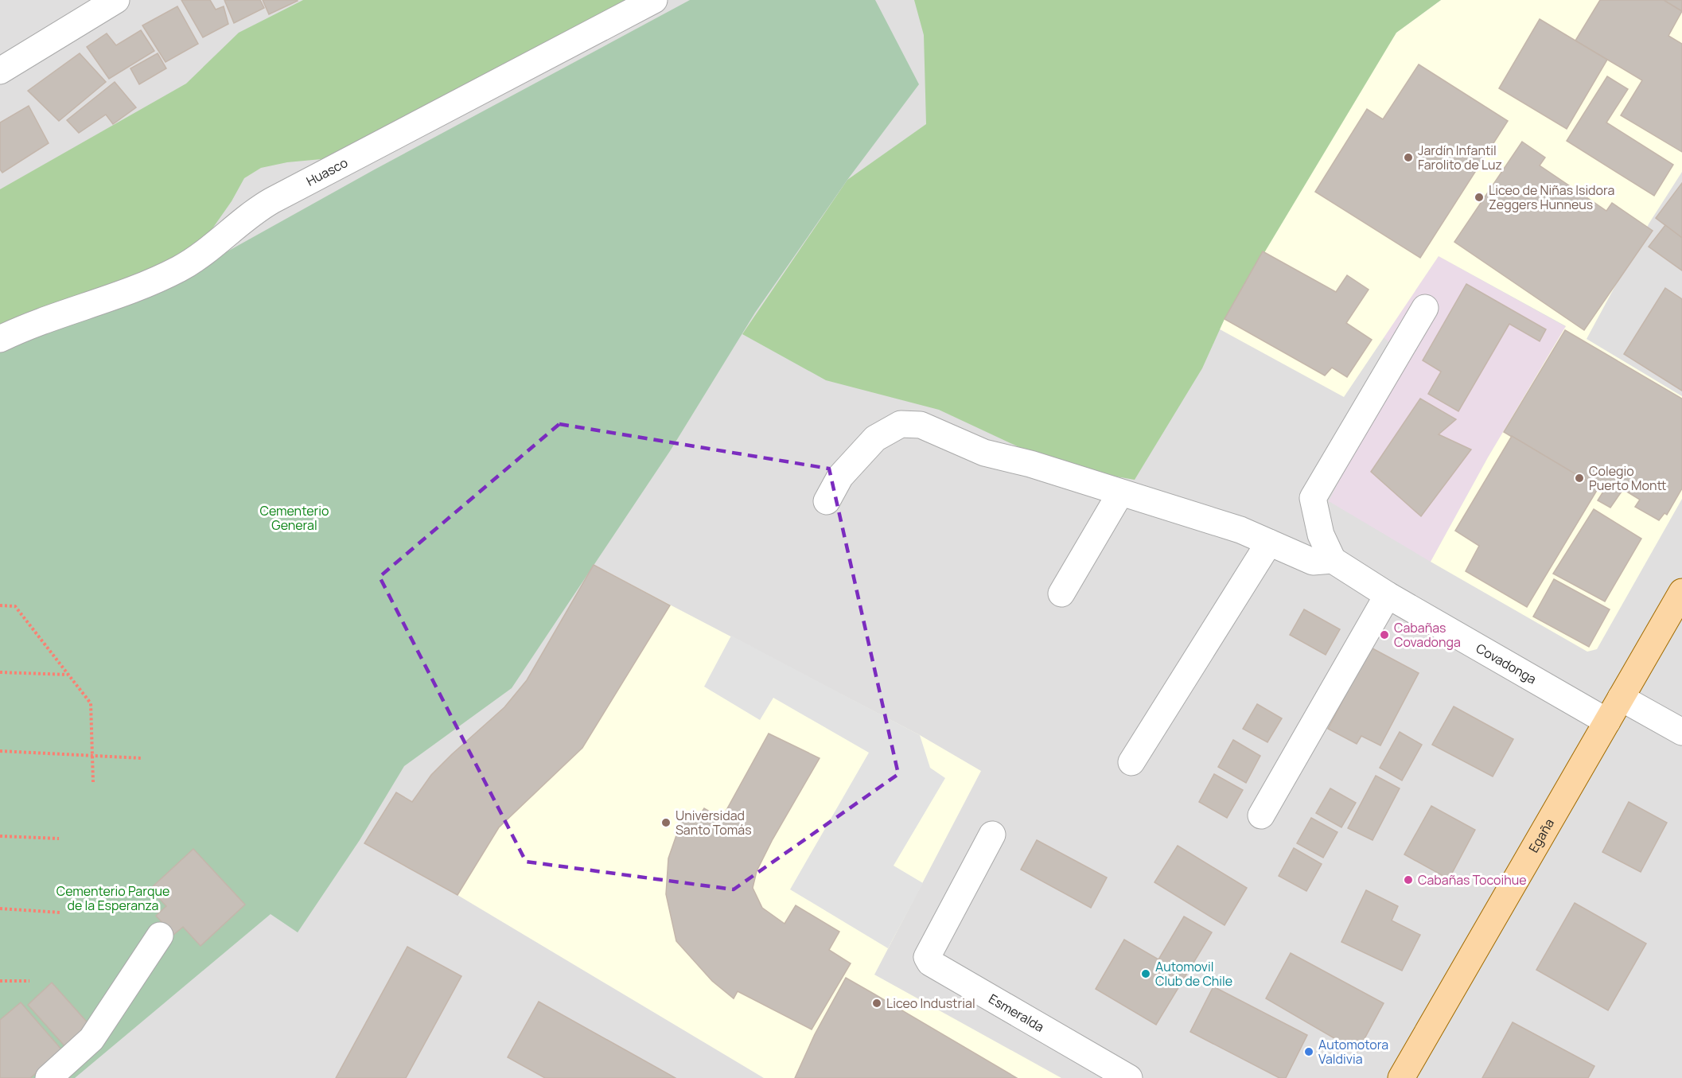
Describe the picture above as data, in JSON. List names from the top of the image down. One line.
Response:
{"streets":{"main road":["Egaña"],"street":["Huasco","Covadonga","Esmeralda"]},"crossings":[["Covadonga","Egaña"]],"parks":["Cementerio General","Cementerio Parque de la Esperanza"],"places":["Jardín Infantil Farolito de Luz","Liceo de Niñas Isidora Zeggers Hunneus","Colegio Puerto Montt","Cabañas Covadonga","Universidad Santo Tomás","Cabañas Tocoihue","Automovil Club de Chile","Liceo Industrial","Automotora Valdivia"]}
